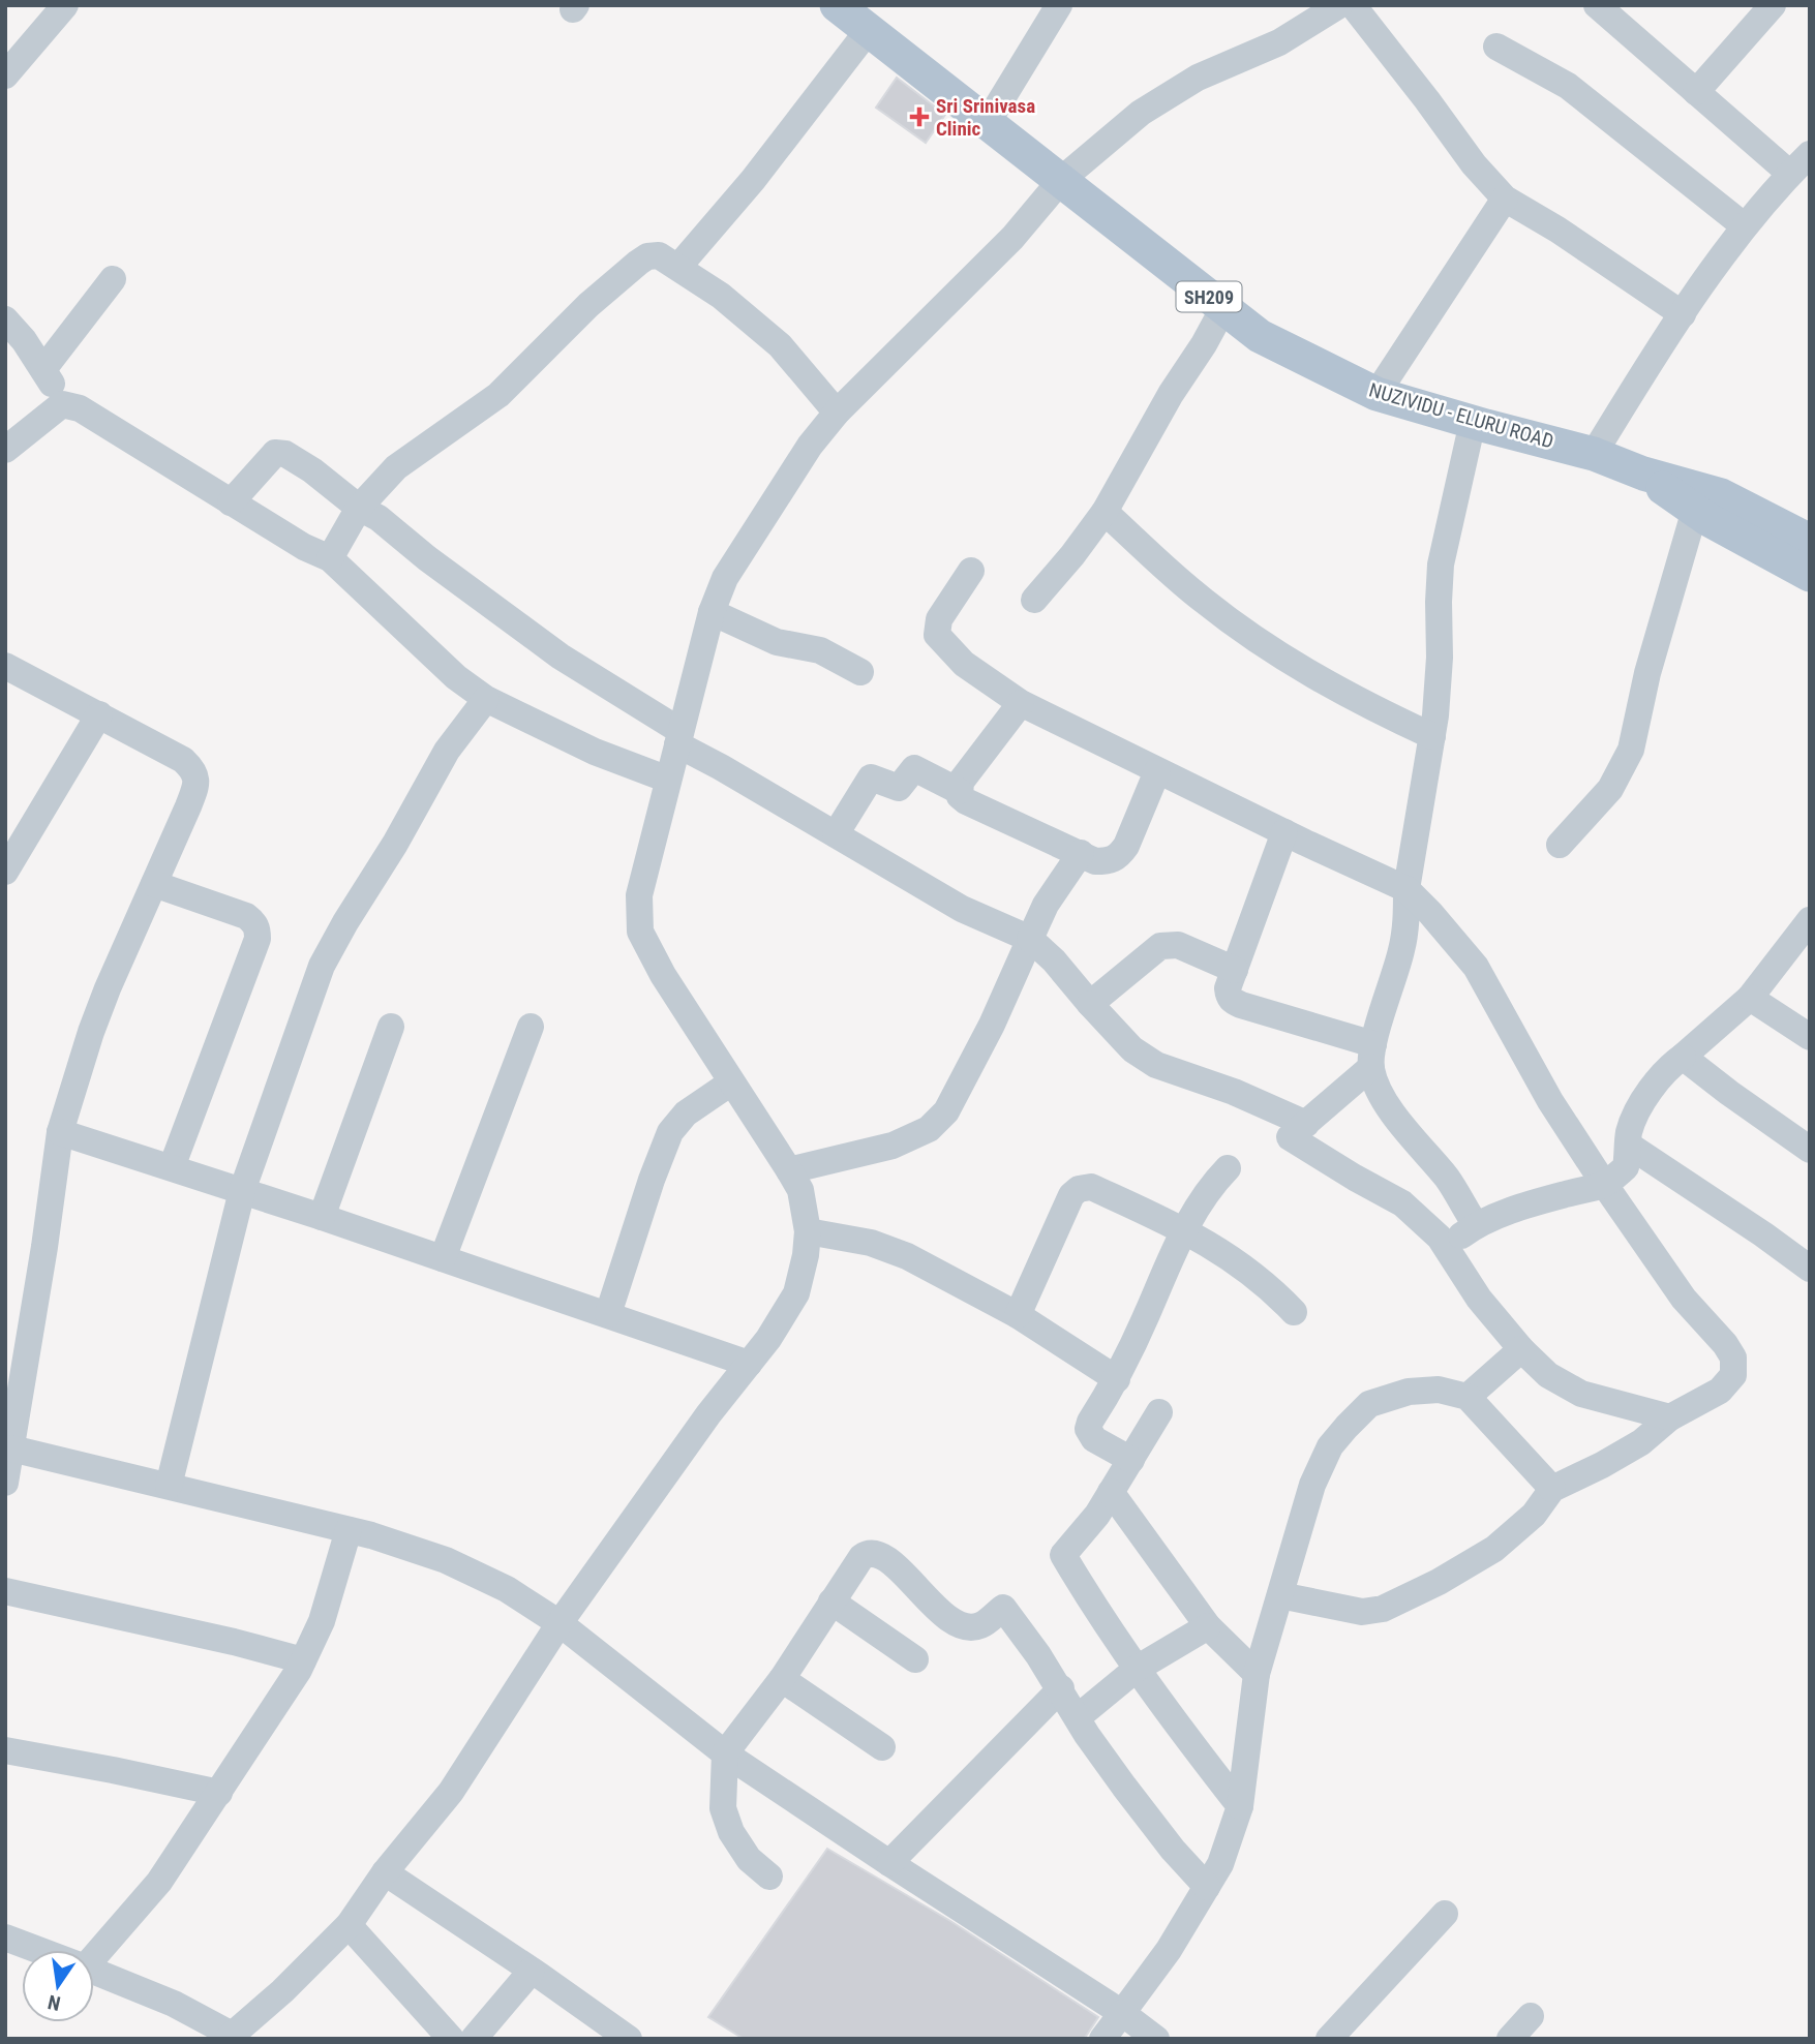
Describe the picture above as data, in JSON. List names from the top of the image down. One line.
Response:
{"streets":{"main road":["SH209","NUZIVIDU - ELURU ROAD"]},"places":{"health":["Sri Srinivasa Clinic"]},"north":"bottom"}
